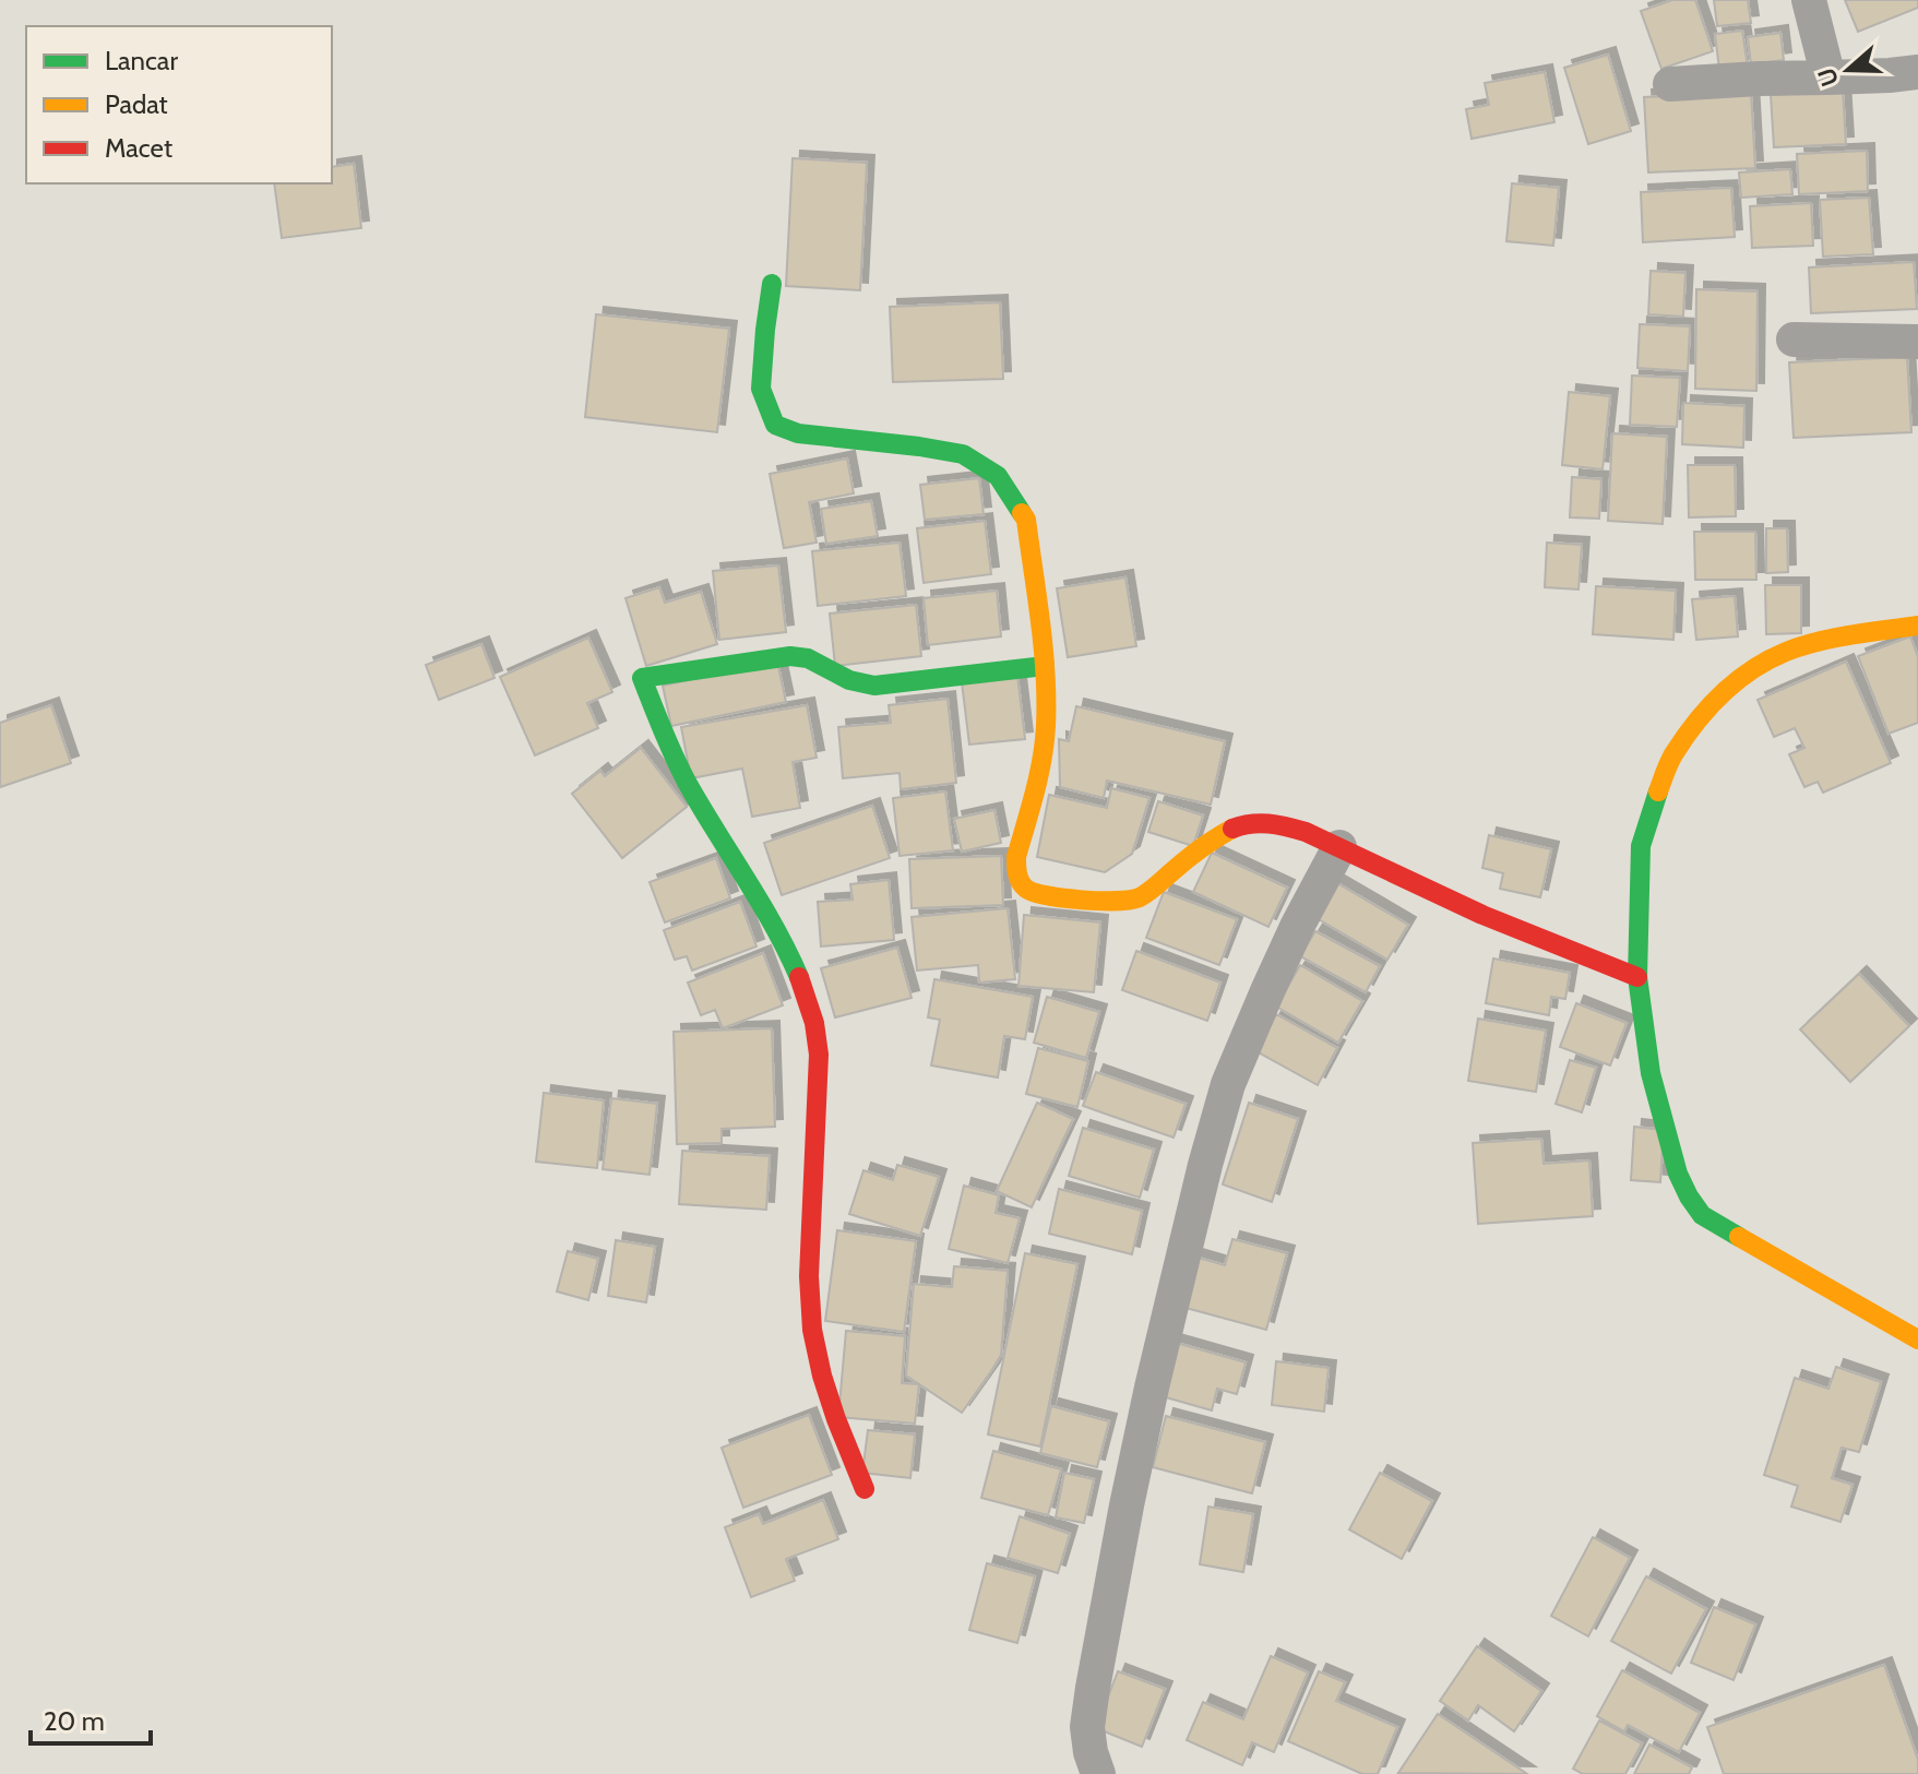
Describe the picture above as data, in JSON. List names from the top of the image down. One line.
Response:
{"legend":["Lancar","Padat","Macet"],"scale_bar":"20 m","north":"left"}
